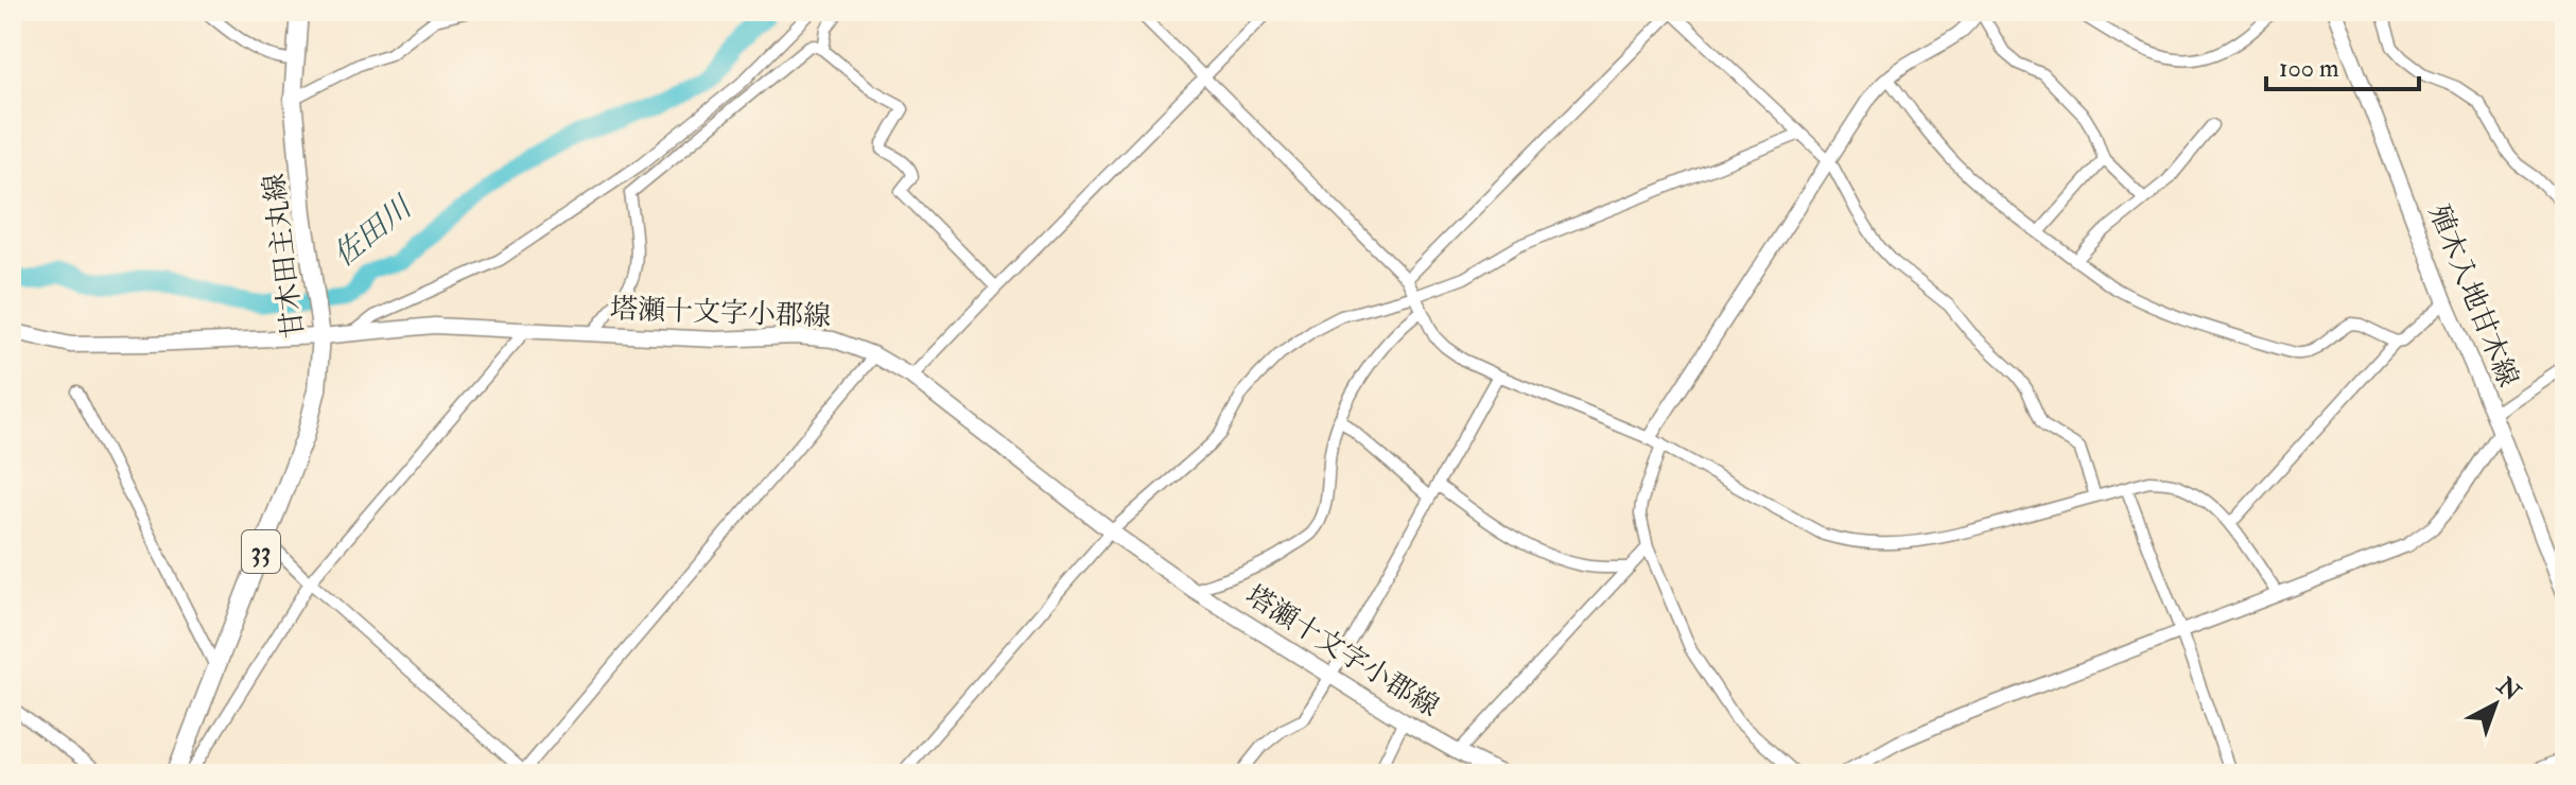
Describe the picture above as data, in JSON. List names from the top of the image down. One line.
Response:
{"streets":{"main road":["甘木田主丸線","殖木入地甘木線","塔瀬十文字小郡線","33"]},"crossings":[["甘木田主丸線","塔瀬十文字小郡線"]],"water":["佐田川"],"scale_bar":"100 m","north":"top right"}
